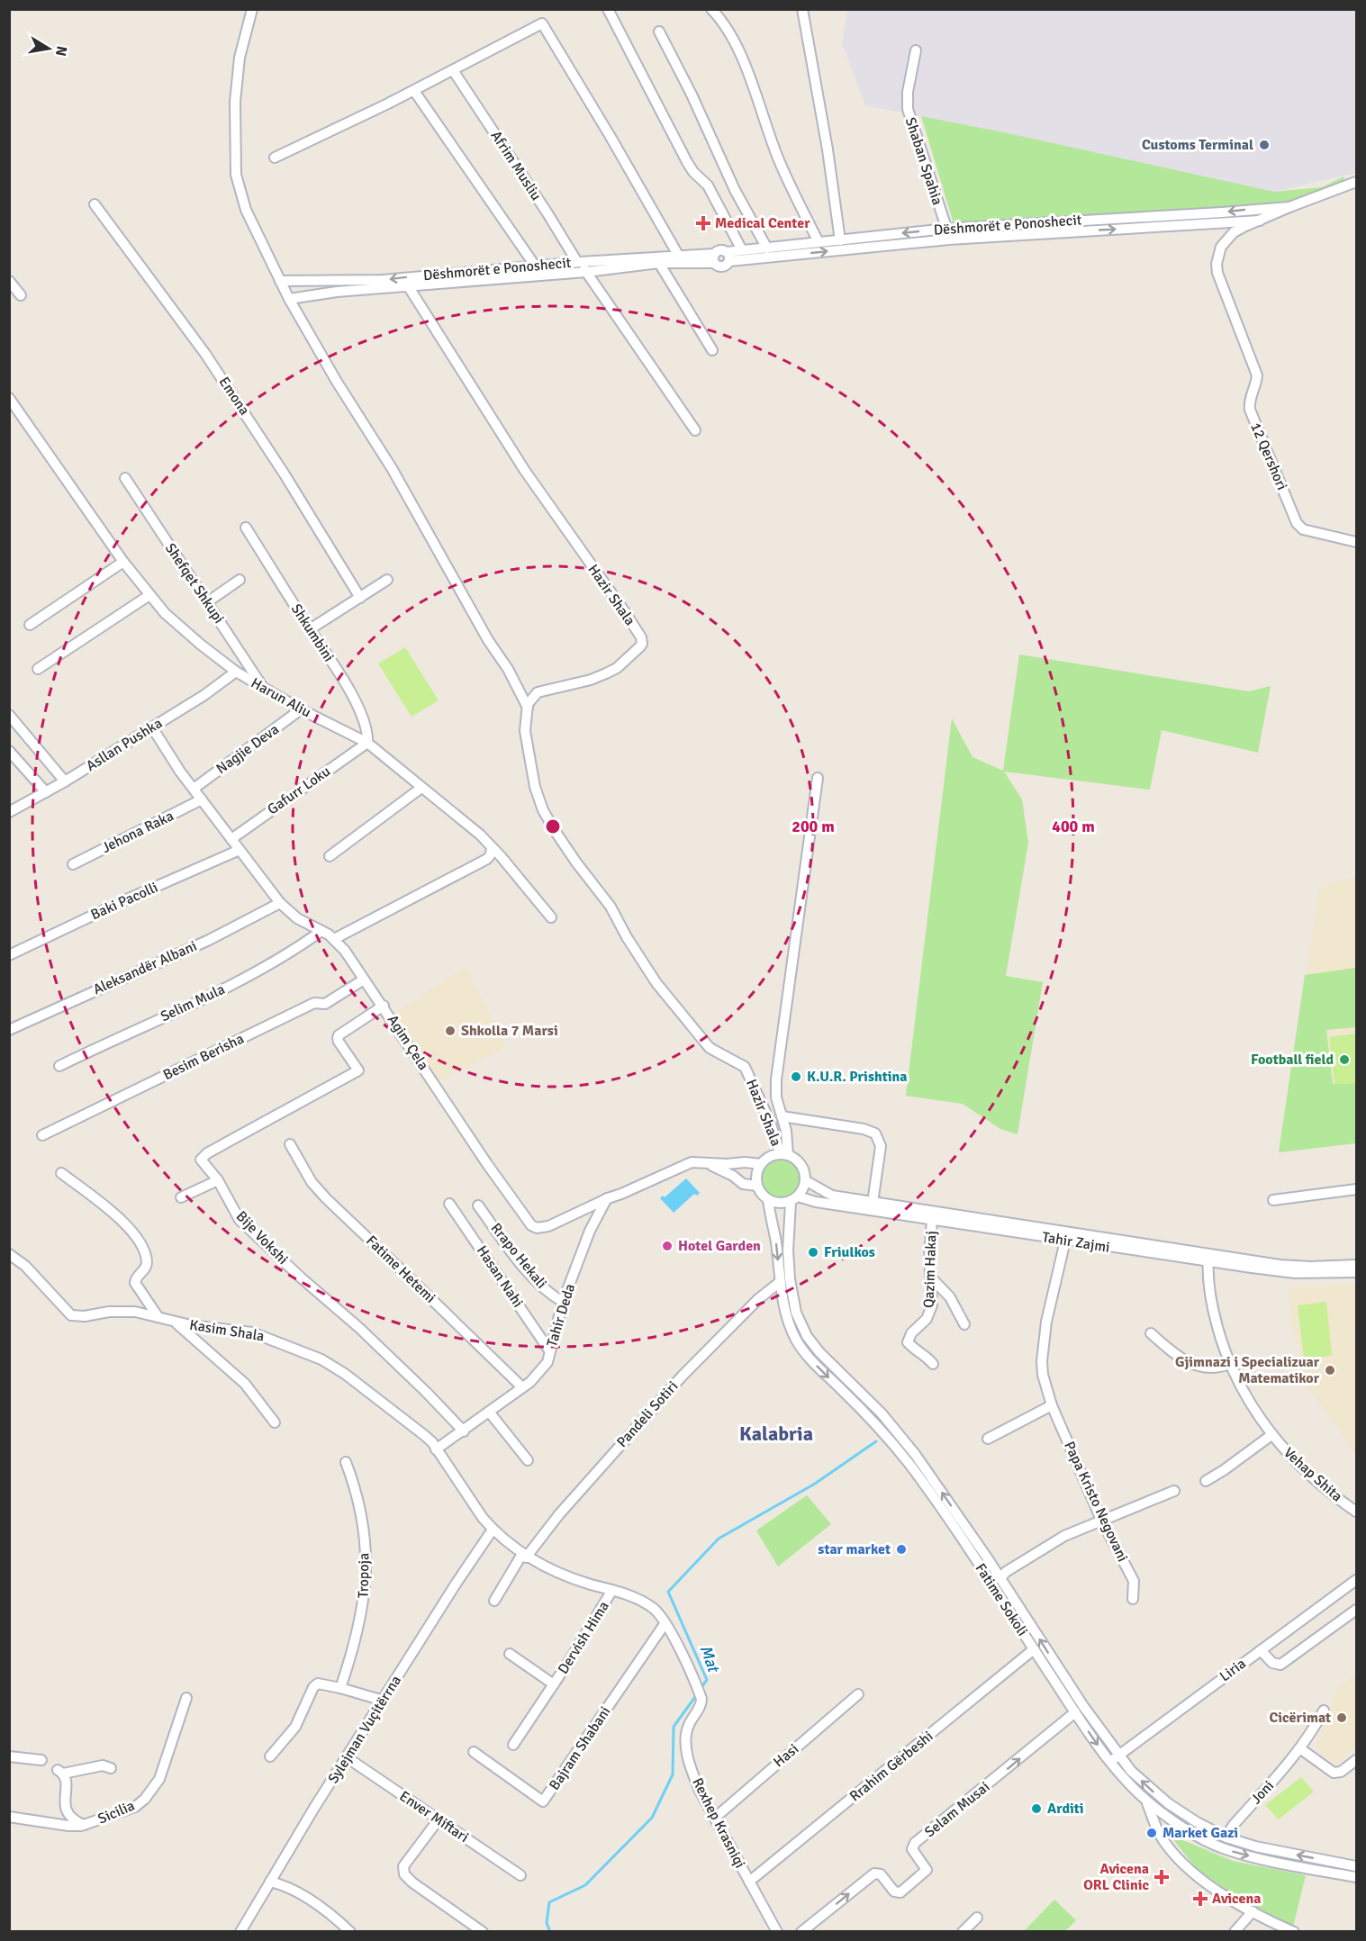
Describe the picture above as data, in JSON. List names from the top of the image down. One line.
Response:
{"streets":{"street":["Shaban Spahia","Afrim Musliu","Dëshmorët e Ponoshecit","Emona","12 Qershori","Shefqet Shkupi","Hazir Shala","Shkumbini","Harun Aliu","Asllan Pushka","Nagjie Deva","Gafurr Loku","Jehona Raka","Baki Pacolli","Aleksandër Albani","Selim Mula","Agim Çela","Besim Berisha","Bije Vokshi","Tahir Zajmi","Rrapo Hekali","Fatime Hetemi","Qazim Hakaj","Hasan Nahi","Tahir Deda","Kasim Shala","Pandeli Sotiri","Vehap Shita","Papa Kristo Negovani","Tropoja","Fatime Sokoli","Dervish Hima","Liria","Sylejman Vuçitërrna","Bajram Shabani","Hasi","Rrahim Gërbeshi","Joni","Selam Musai","Sicilia","Enver Miftari","Rexhep Krasniqi"]},"crossings":[["Shaban Spahia","Dëshmorët e Ponoshecit"],["Afrim Musliu","Dëshmorët e Ponoshecit"],["Dëshmorët e Ponoshecit","12 Qershori"],["Dëshmorët e Ponoshecit","Hazir Shala"],["Shefqet Shkupi","Harun Aliu"],["Hazir Shala","Agim Çela"],["Hazir Shala","Tahir Zajmi"],["Hazir Shala","Fatime Sokoli"],["Shkumbini","Harun Aliu"],["Shkumbini","Gafurr Loku"],["Harun Aliu","Asllan Pushka"],["Harun Aliu","Nagjie Deva"],["Harun Aliu","Gafurr Loku"],["Asllan Pushka","Agim Çela"],["Nagjie Deva","Agim Çela"],["Gafurr Loku","Agim Çela"],["Jehona Raka","Agim Çela"],["Baki Pacolli","Agim Çela"],["Aleksandër Albani","Agim Çela"],["Selim Mula","Agim Çela"],["Agim Çela","Besim Berisha"],["Agim Çela","Bije Vokshi"],["Agim Çela","Tahir Zajmi"],["Agim Çela","Tahir Deda"],["Agim Çela","Fatime Sokoli"],["Bije Vokshi","Tahir Deda"],["Tahir Zajmi","Qazim Hakaj"],["Tahir Zajmi","Vehap Shita"],["Tahir Zajmi","Papa Kristo Negovani"],["Tahir Zajmi","Fatime Sokoli"],["Rrapo Hekali","Tahir Deda"],["Fatime Hetemi","Tahir Deda"],["Hasan Nahi","Tahir Deda"],["Tahir Deda","Kasim Shala"],["Tahir Deda","Rexhep Krasniqi"],["Kasim Shala","Rexhep Krasniqi"],["Pandeli Sotiri","Fatime Sokoli"],["Pandeli Sotiri","Rexhep Krasniqi"],["Fatime Sokoli","Liria"],["Fatime Sokoli","Rrahim Gërbeshi"],["Fatime Sokoli","Joni"],["Fatime Sokoli","Selam Musai"],["Dervish Hima","Rexhep Krasniqi"],["Sylejman Vuçitërrna","Enver Miftari"],["Sylejman Vuçitërrna","Rexhep Krasniqi"],["Bajram Shabani","Rexhep Krasniqi"],["Hasi","Rexhep Krasniqi"],["Rrahim Gërbeshi","Rexhep Krasniqi"]],"one_way":["Selam Musai"],"districts":["Kalabria"],"water":["Mat"],"places":{"other":["Customs Terminal","Shkolla 7 Marsi","Football field","K.U.R. Prishtina","Hotel Garden","Friulkos","Gjimnazi i Specializuar Matematikor","star market","Cicërimat","Arditi","Market Gazi"],"health":["Medical Center","Avicena ORL Clinic","Avicena"]},"north":"right","rings":["200 m","400 m"]}
